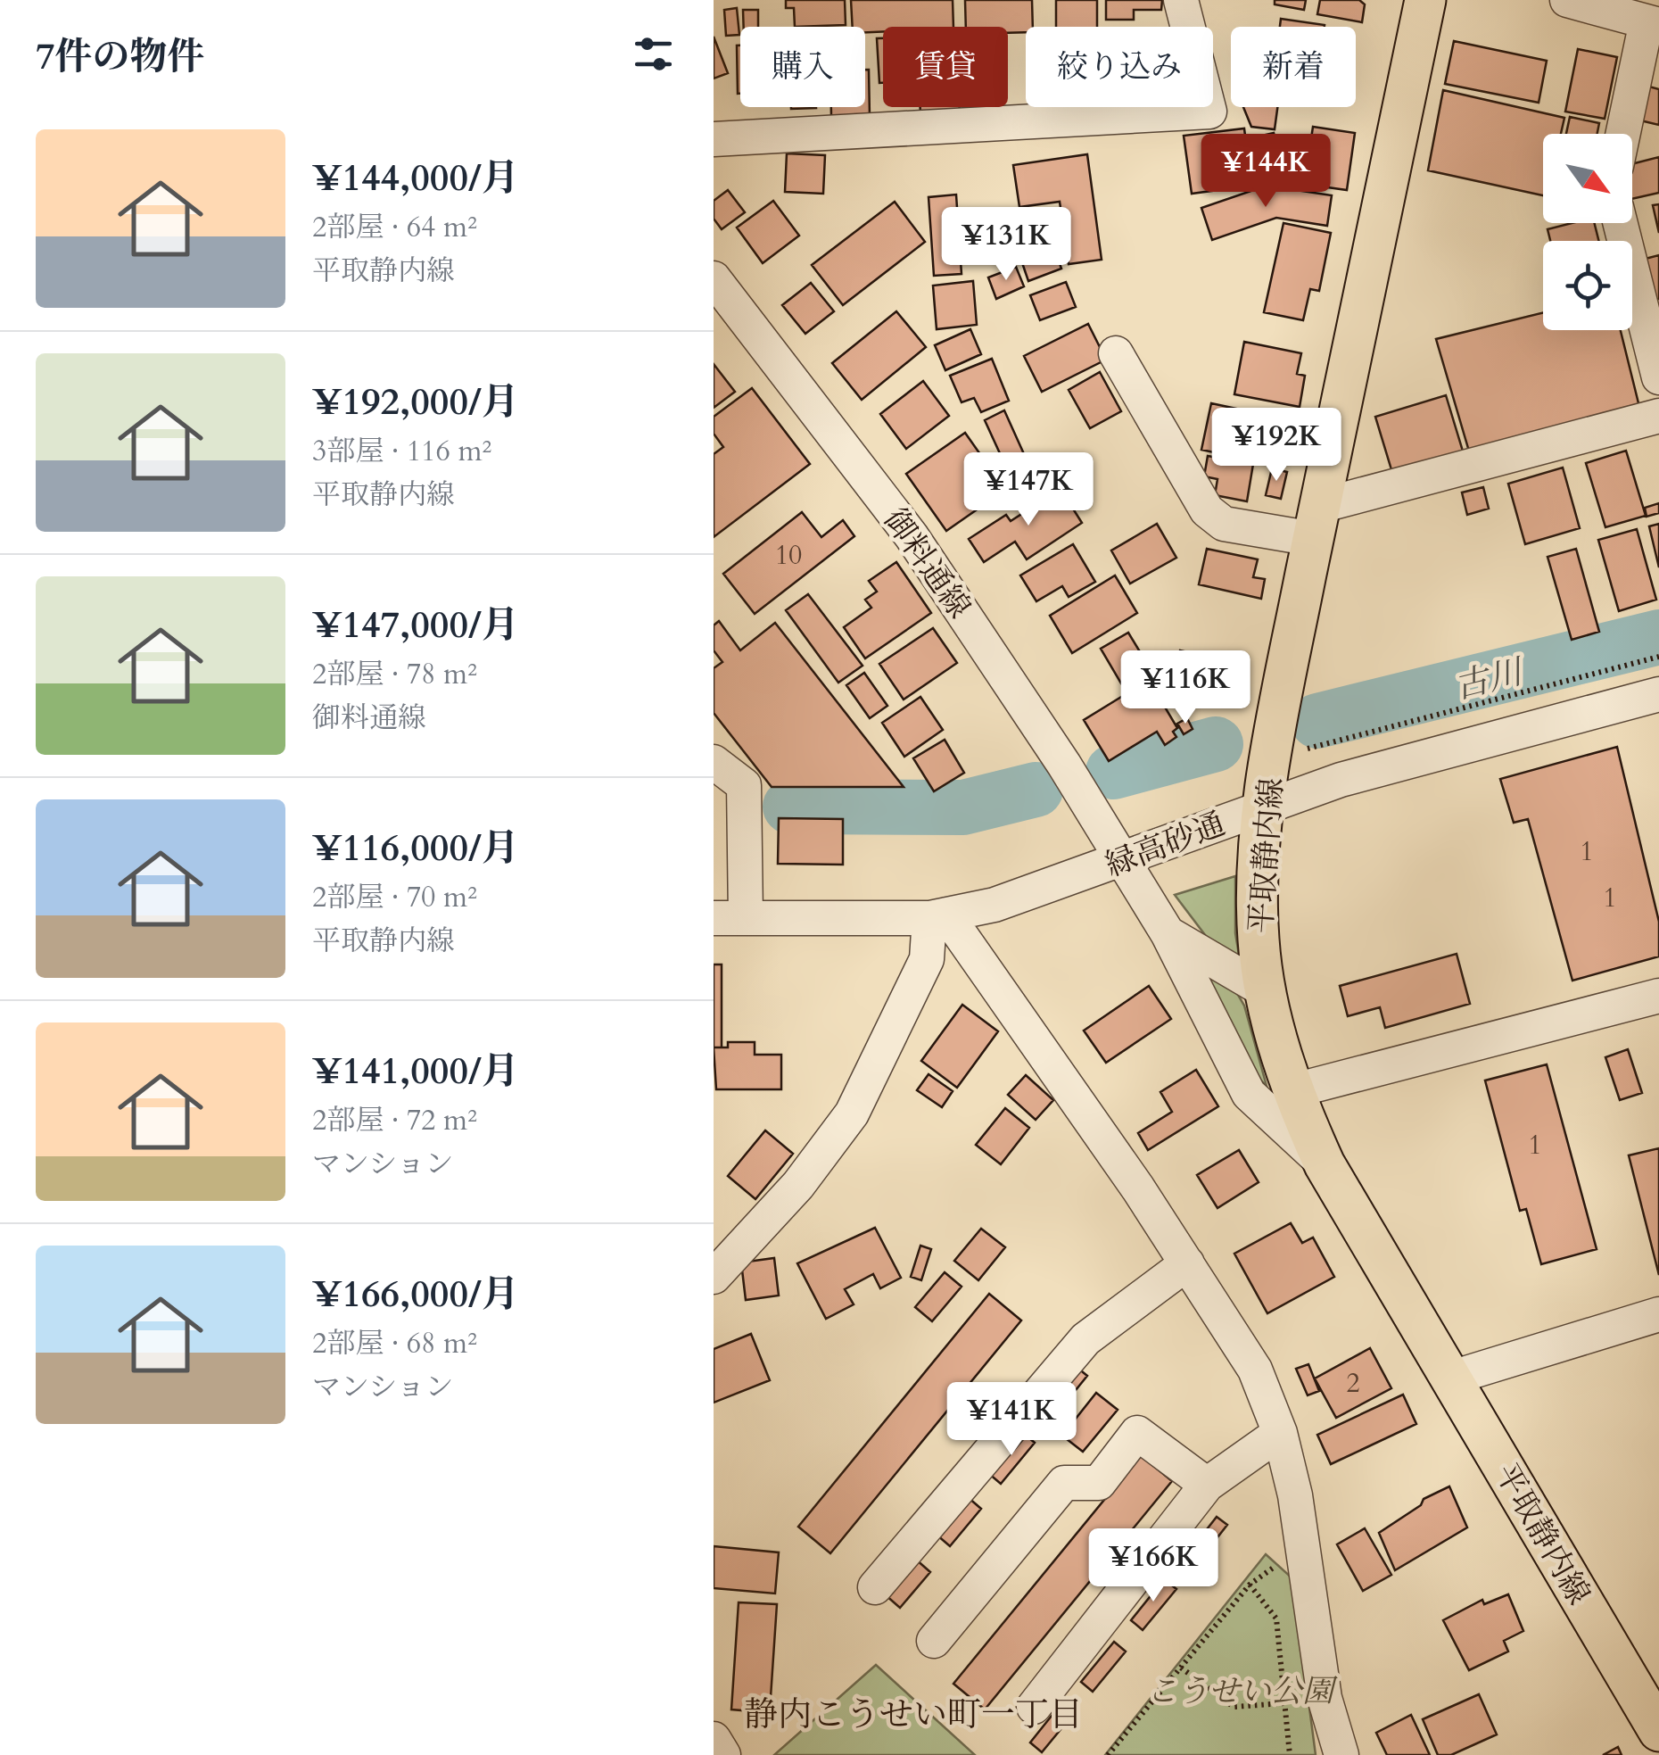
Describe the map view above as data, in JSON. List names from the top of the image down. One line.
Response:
{"streets":{"main road":["平取静内線"],"street":["御料通線","緑高砂通"]},"crossings":[["御料通線","緑高砂通"],["御料通線","平取静内線"],["緑高砂通","平取静内線"]],"districts":["静内こうせい町一丁目"],"water":["古川"],"parks":["こうせい公園"],"house_numbers":["10","1","1","1","2"],"north":"bottom right","page":{"heading":"7件の物件","chip":["購入","賃貸","絞り込み","新着"],"list":[{"name":"¥144,000/月","note":"2部屋 · 64 m² · 平取静内線"},{"name":"¥192,000/月","note":"3部屋 · 116 m² · 平取静内線"},{"name":"¥147,000/月","note":"2部屋 · 78 m² · 御料通線"},{"name":"¥116,000/月","note":"2部屋 · 70 m² · 平取静内線"},{"name":"¥141,000/月","note":"2部屋 · 72 m² · マンション"},{"name":"¥166,000/月","note":"2部屋 · 68 m² · マンション"}],"price":["¥144K","¥131K","¥192K","¥147K","¥116K","¥141K","¥166K"]}}
